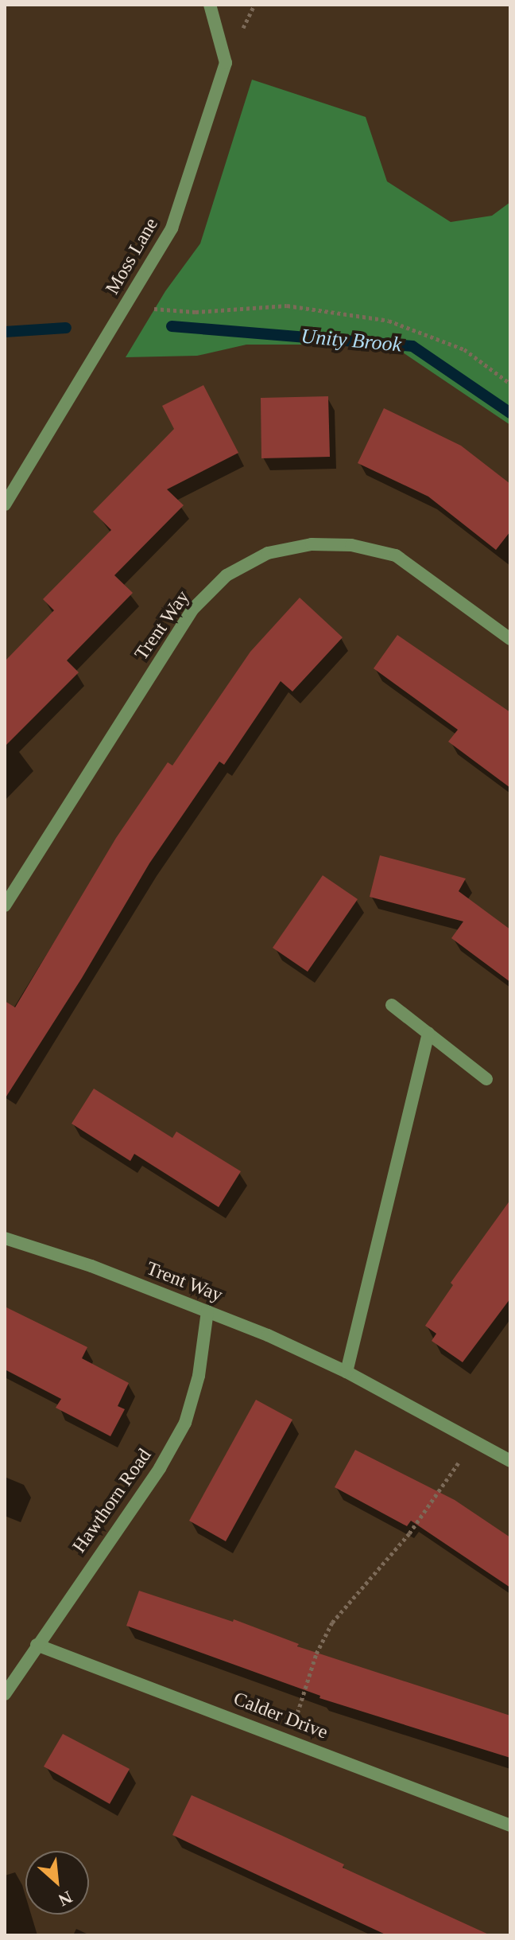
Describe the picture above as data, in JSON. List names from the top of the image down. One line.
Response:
{"streets":{"street":["Moss Lane","Trent Way","Hawthorn Road","Calder Drive"]},"crossings":[["Trent Way","Hawthorn Road"],["Hawthorn Road","Calder Drive"]],"water":["Unity Brook"],"north":"bottom right"}
